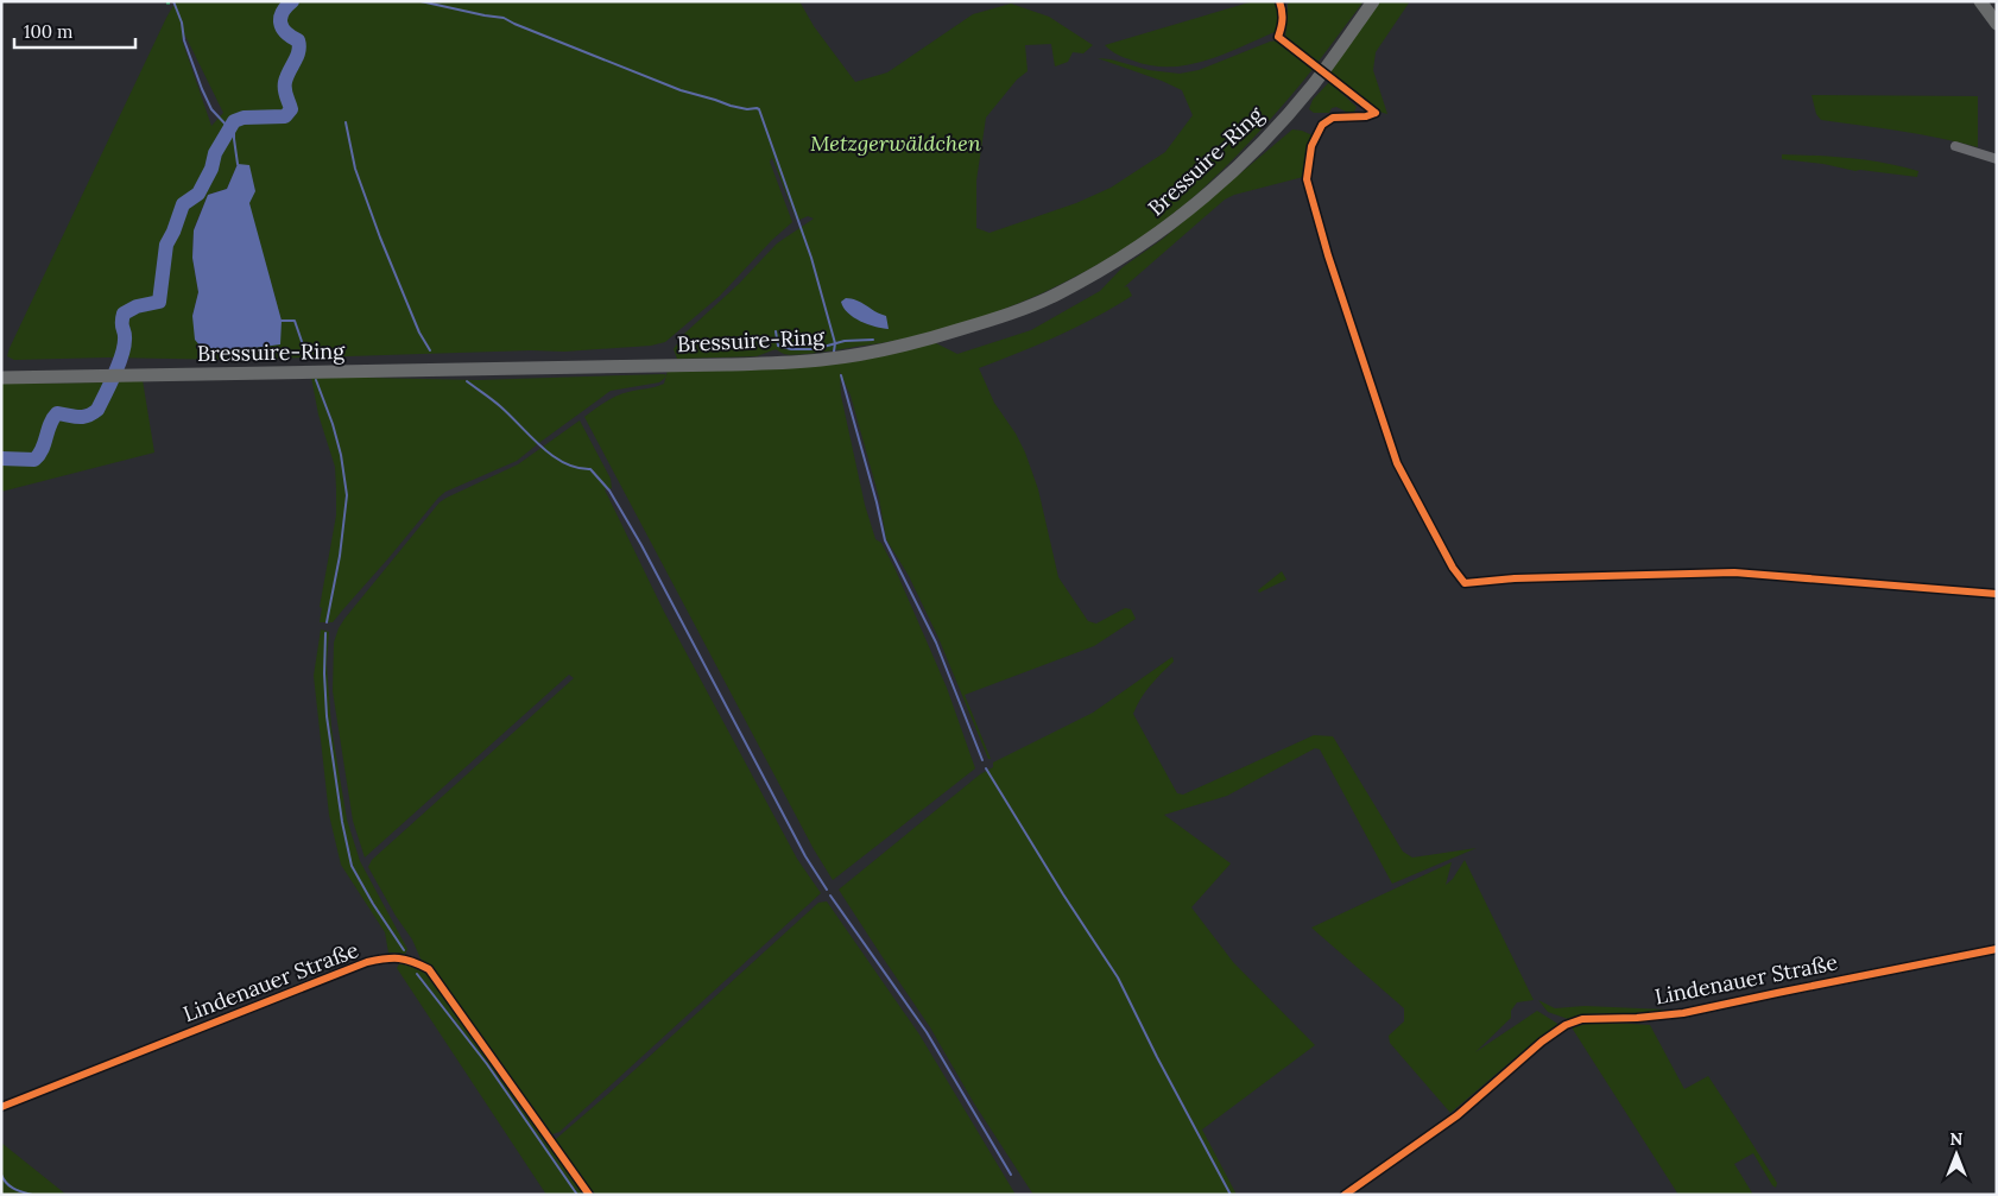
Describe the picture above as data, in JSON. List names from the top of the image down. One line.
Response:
{"streets":{"main road":["Bressuire-Ring"],"street":["Lindenauer Straße"]},"parks":["Metzgerwäldchen"],"scale_bar":"100 m","north":"top"}
